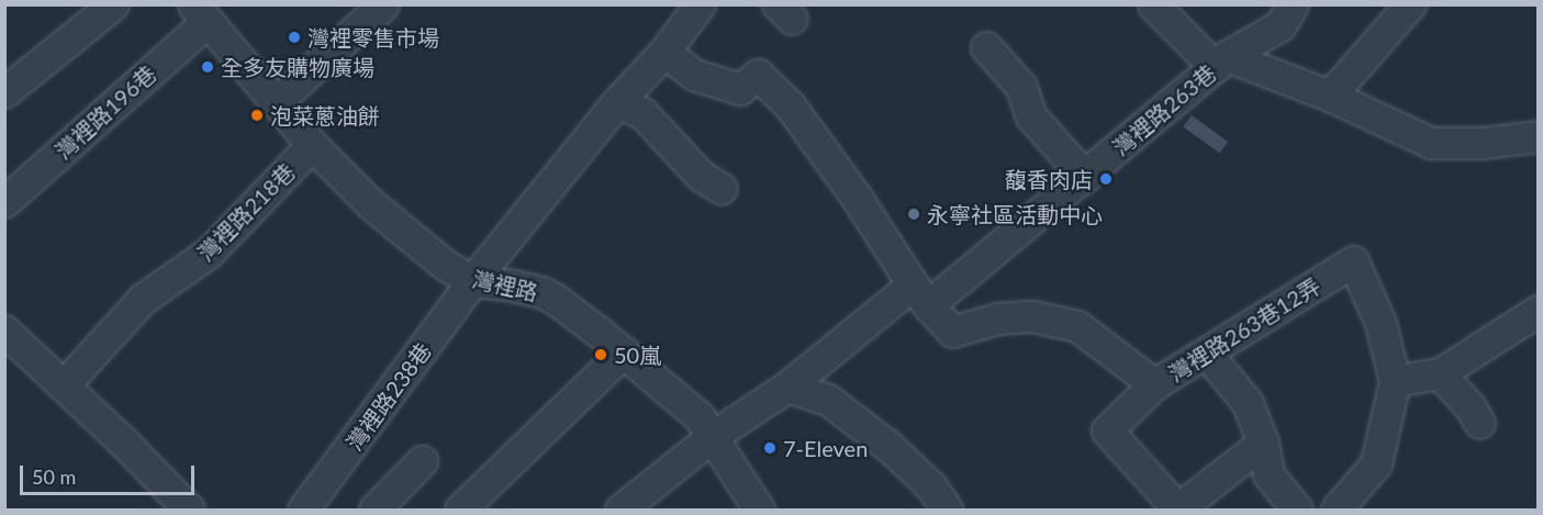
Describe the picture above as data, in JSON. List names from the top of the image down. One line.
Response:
{"streets":{"street":["灣裡路263巷","灣裡路196巷","灣裡路218巷","灣裡路","灣裡路263巷12弄","灣裡路238巷"]},"crossings":[["灣裡路263巷","灣裡路"],["灣裡路263巷","灣裡路263巷12弄"],["灣裡路196巷","灣裡路"],["灣裡路218巷","灣裡路"],["灣裡路","灣裡路238巷"]],"places":["灣裡零售市場","全多友購物廣場","泡菜蔥油餅","馥香肉店","永寧社區活動中心","50嵐","7-Eleven"],"scale_bar":"50 m"}
